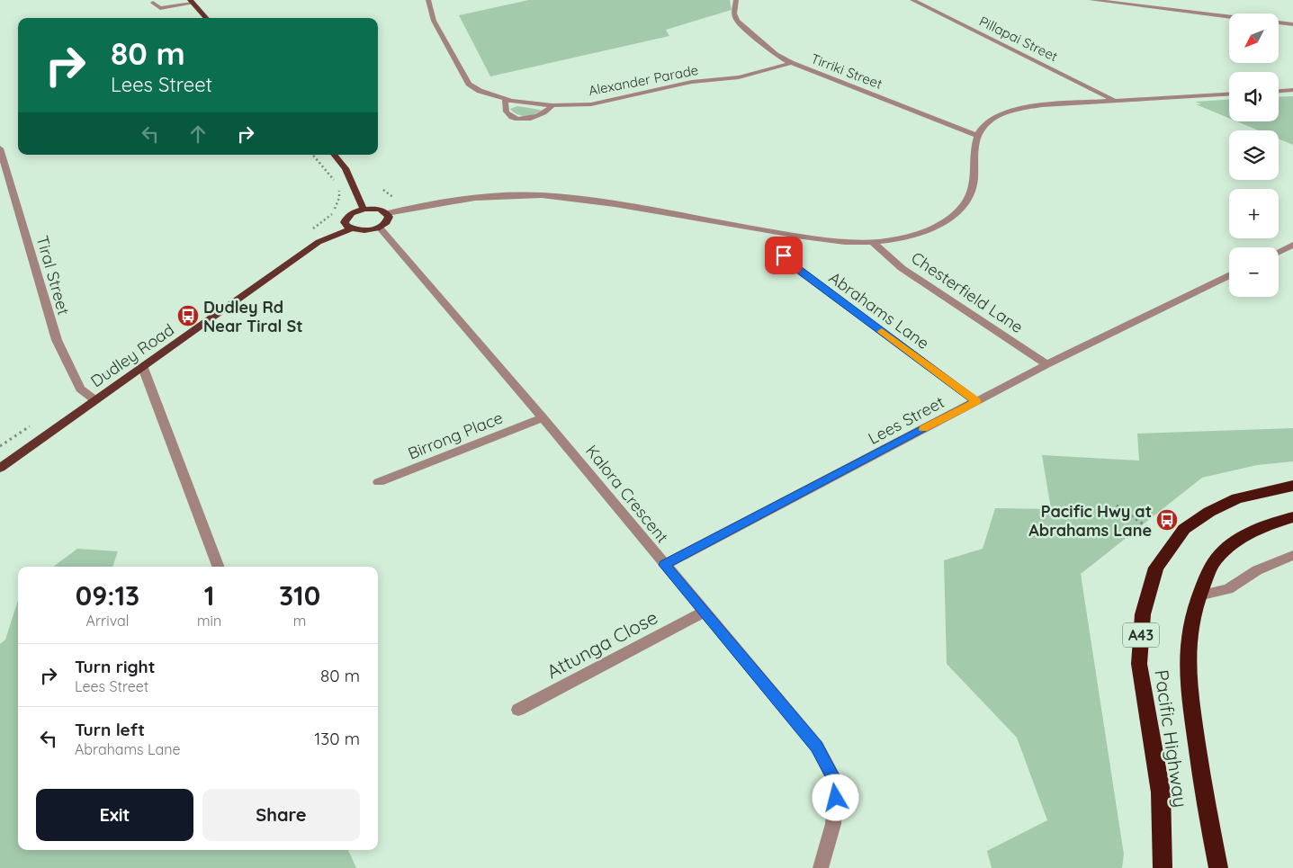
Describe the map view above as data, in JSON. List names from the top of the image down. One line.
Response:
{"streets":{"highway":["A43","Pacific Highway"],"main road":["Dudley Road"],"street":["Pillapai Street","Tirriki Street","Alexander Parade","Tiral Street","Chesterfield Lane","Abrahams Lane","Lees Street","Birrong Place","Kalora Crescent","Attunga Close"]},"crossings":[["Tirriki Street","Alexander Parade"],["Tiral Street","Dudley Road"],["Chesterfield Lane","Lees Street"],["Abrahams Lane","Lees Street"],["Lees Street","Kalora Crescent"],["Birrong Place","Kalora Crescent"],["Kalora Crescent","Attunga Close"]],"places":{"bus stop":["Dudley Rd Near Tiral St","Pacific Hwy at Abrahams Lane"]},"north":"bottom left","page":{"map_buttons":["+","−"],"turn":["80 m","Lees Street"],"eta":["09:13","Arrival","1","min","310","m"],"list":[{"name":"Turn right","note":"Lees Street","value":"80 m"},{"name":"Turn left","note":"Abrahams Lane","value":"130 m"}],"buttons":["Exit","Share"]}}
